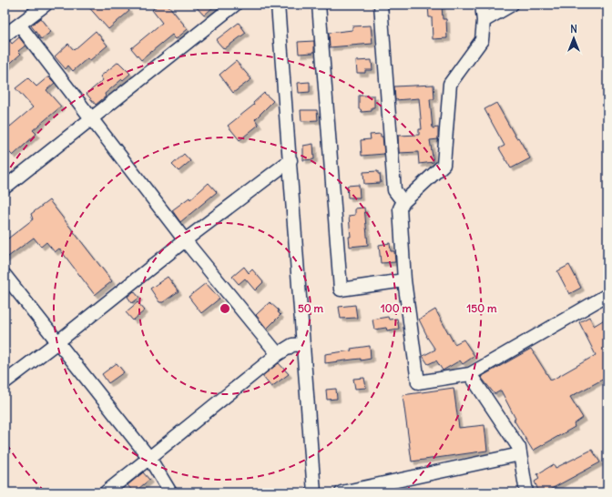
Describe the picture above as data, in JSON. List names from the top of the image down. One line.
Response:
{"north":"top","rings":["50 m","100 m","150 m"]}
